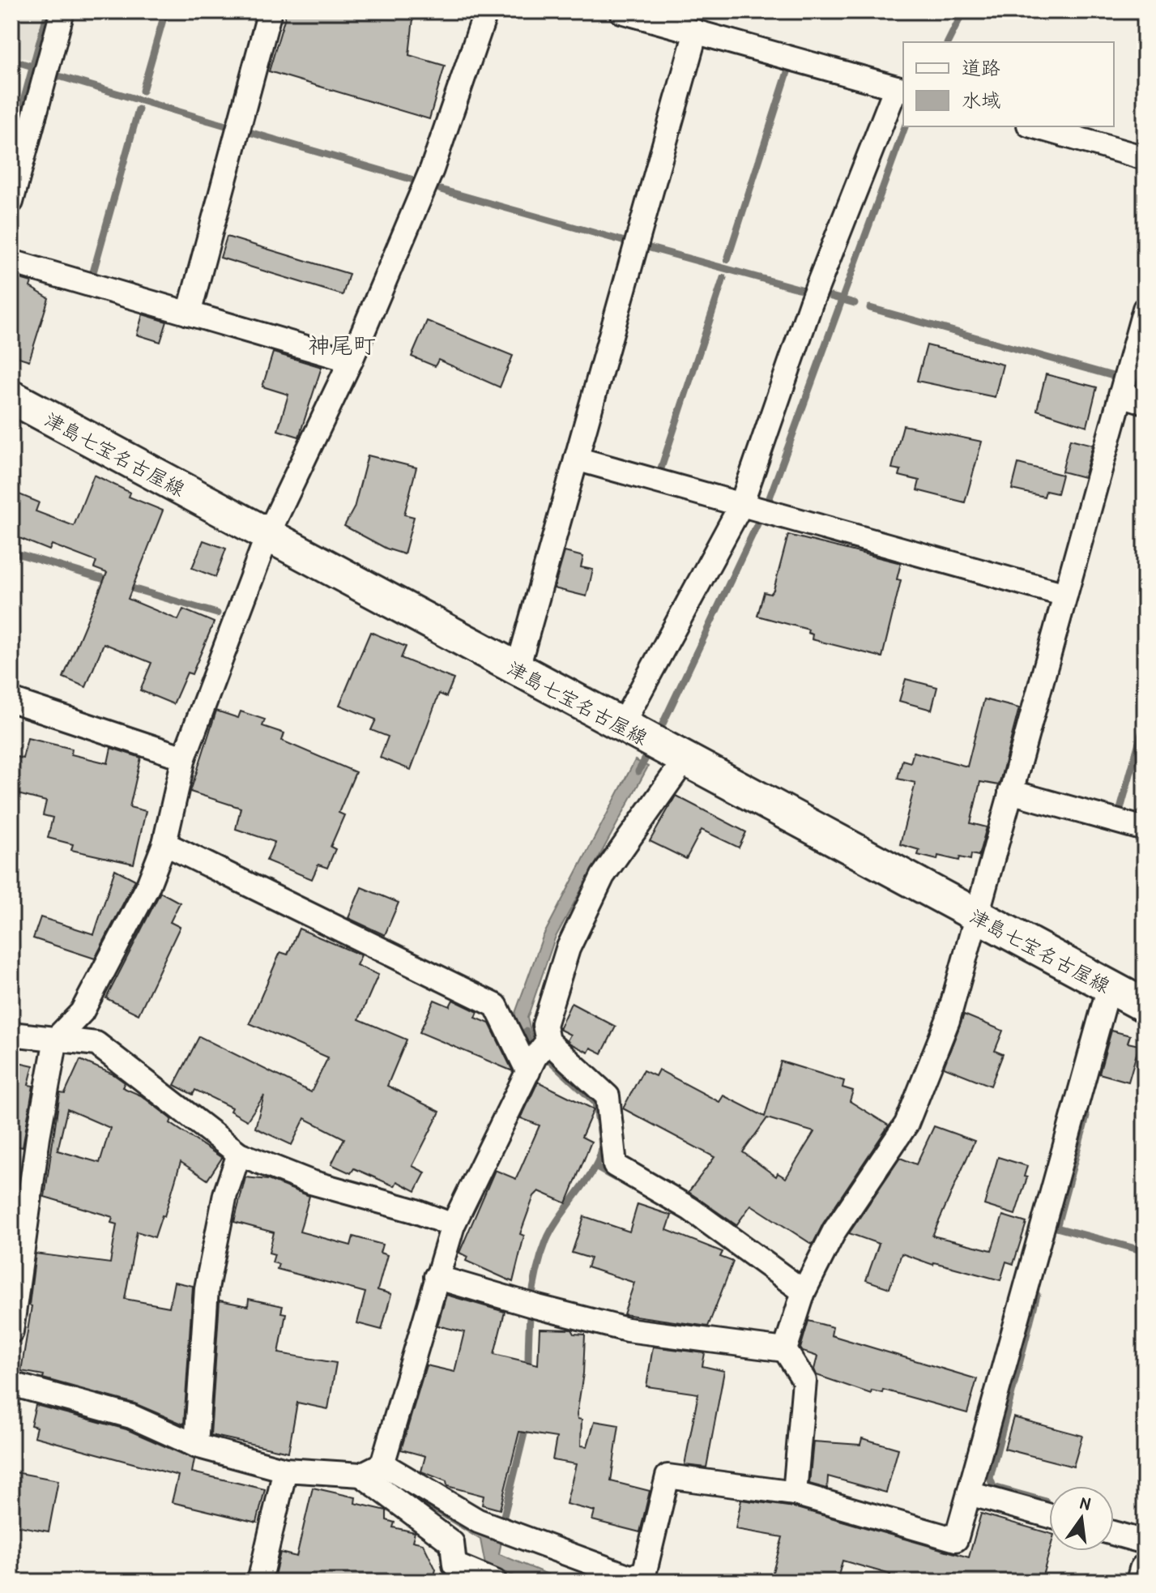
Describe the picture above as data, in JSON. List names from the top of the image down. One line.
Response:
{"streets":{"main road":["津島七宝名古屋線"]},"districts":["神尾町"],"legend":["道路","水域"],"north":"top"}
